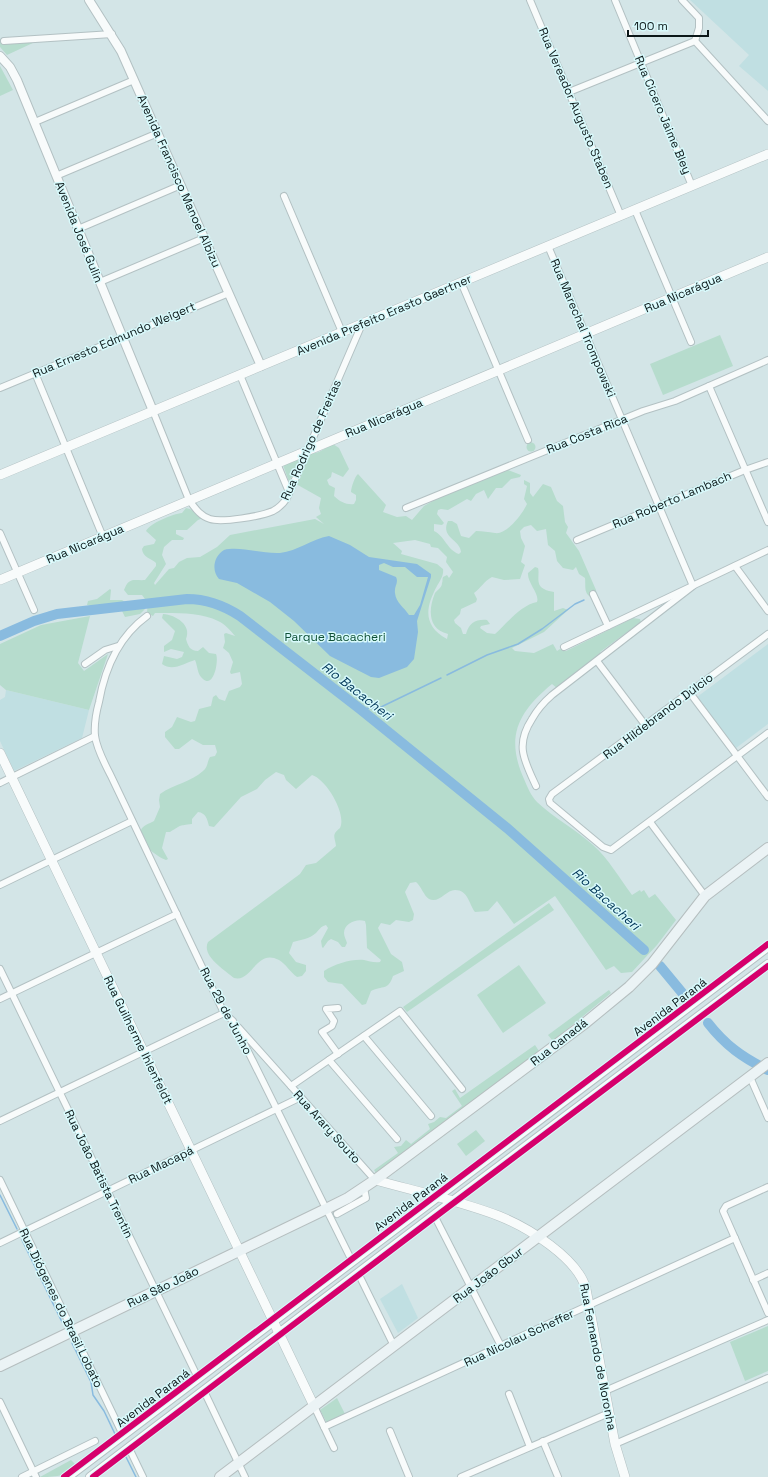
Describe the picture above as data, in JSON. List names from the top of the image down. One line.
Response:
{"streets":{"main road":["Rua Nicarágua","Avenida Prefeito Erasto Gaertner","Rua Guilherme Ihlenfeldt","Rua Canadá","Rua João Gbur","Rua São João","Rua Fernando de Noronha"],"street":["Rua Vereador Augusto Staben","Rua Cícero Jaime Bley","Avenida Francisco Manoel Albizu","Avenida José Gulin","Rua Marechal Trompowski","Rua Ernesto Edmundo Weigert","Rua Costa Rica","Rua Rodrigo de Freitas","Rua Roberto Lambach","Rua Hildebrando Dúlcio","Avenida Paraná","Rua 29 de Junho","Rua Arary Souto","Rua Macapá","Rua João Batista Trentin","Rua Diógenes do Brasil Lobato","Rua Nicolau Scheffer"]},"crossings":[["Rua Vereador Augusto Staben","Avenida Prefeito Erasto Gaertner"],["Rua Cícero Jaime Bley","Avenida Prefeito Erasto Gaertner"],["Avenida Francisco Manoel Albizu","Avenida Prefeito Erasto Gaertner"],["Avenida Francisco Manoel Albizu","Rua Ernesto Edmundo Weigert"],["Avenida José Gulin","Avenida Prefeito Erasto Gaertner"],["Avenida José Gulin","Rua Ernesto Edmundo Weigert"],["Rua Nicarágua","Rua Marechal Trompowski"],["Rua Nicarágua","Rua Rodrigo de Freitas"],["Avenida Prefeito Erasto Gaertner","Rua Marechal Trompowski"],["Avenida Prefeito Erasto Gaertner","Rua Rodrigo de Freitas"],["Rua Marechal Trompowski","Rua Costa Rica"],["Rua Marechal Trompowski","Rua Roberto Lambach"],["Avenida Paraná","Rua 29 de Junho"],["Avenida Paraná","Rua Guilherme Ihlenfeldt"],["Avenida Paraná","Rua João Batista Trentin"],["Avenida Paraná","Rua Diógenes do Brasil Lobato"],["Avenida Paraná","Rua Fernando de Noronha"],["Rua 29 de Junho","Rua Canadá"],["Rua 29 de Junho","Rua Arary Souto"],["Rua 29 de Junho","Rua Macapá"],["Rua 29 de Junho","Rua São João"],["Rua Guilherme Ihlenfeldt","Rua Macapá"],["Rua Guilherme Ihlenfeldt","Rua João Gbur"],["Rua Guilherme Ihlenfeldt","Rua São João"],["Rua Canadá","Rua Arary Souto"],["Rua Canadá","Rua São João"],["Rua Arary Souto","Rua Macapá"],["Rua Macapá","Rua João Batista Trentin"],["Rua Macapá","Rua Diógenes do Brasil Lobato"],["Rua João Batista Trentin","Rua São João"],["Rua João Gbur","Rua Fernando de Noronha"],["Rua São João","Rua Diógenes do Brasil Lobato"],["Rua Nicolau Scheffer","Rua Fernando de Noronha"]],"water":["Rio Bacacheri"],"parks":["Parque Bacacheri"],"scale_bar":"100 m"}
